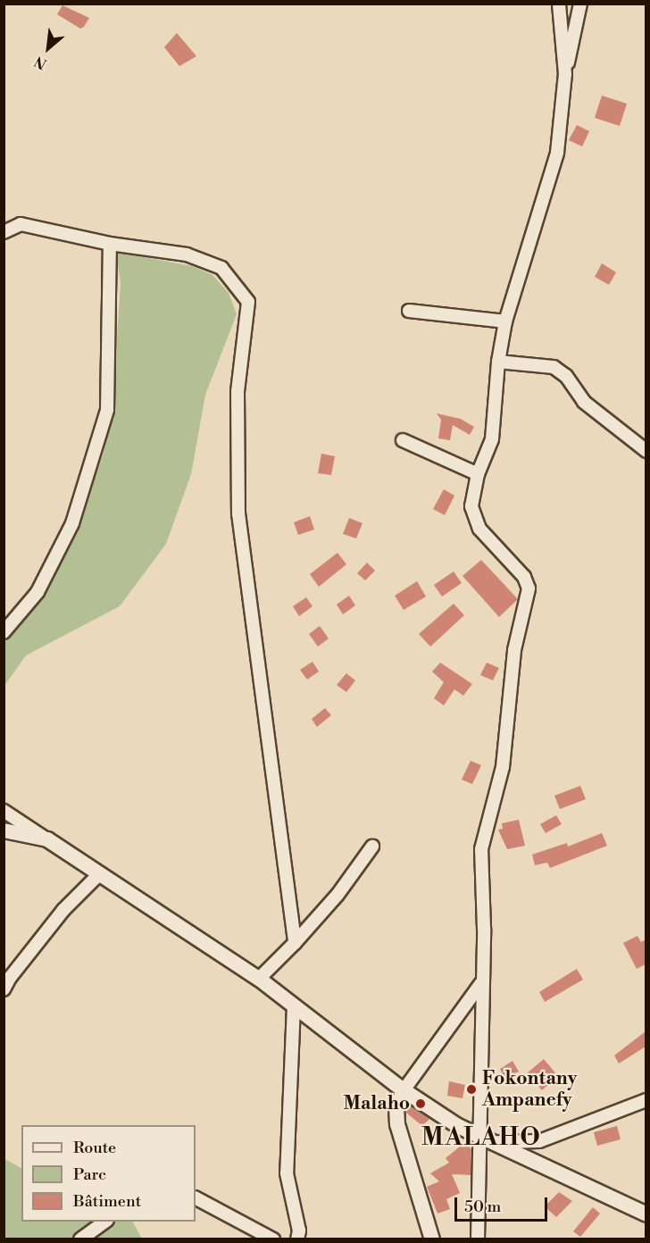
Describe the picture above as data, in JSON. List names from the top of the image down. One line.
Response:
{"districts":["MALAHO"],"places":["Fokontany Ampanefy","Malaho"],"legend":["Route","Parc","Bâtiment"],"scale_bar":"50 m","north":"bottom left"}
